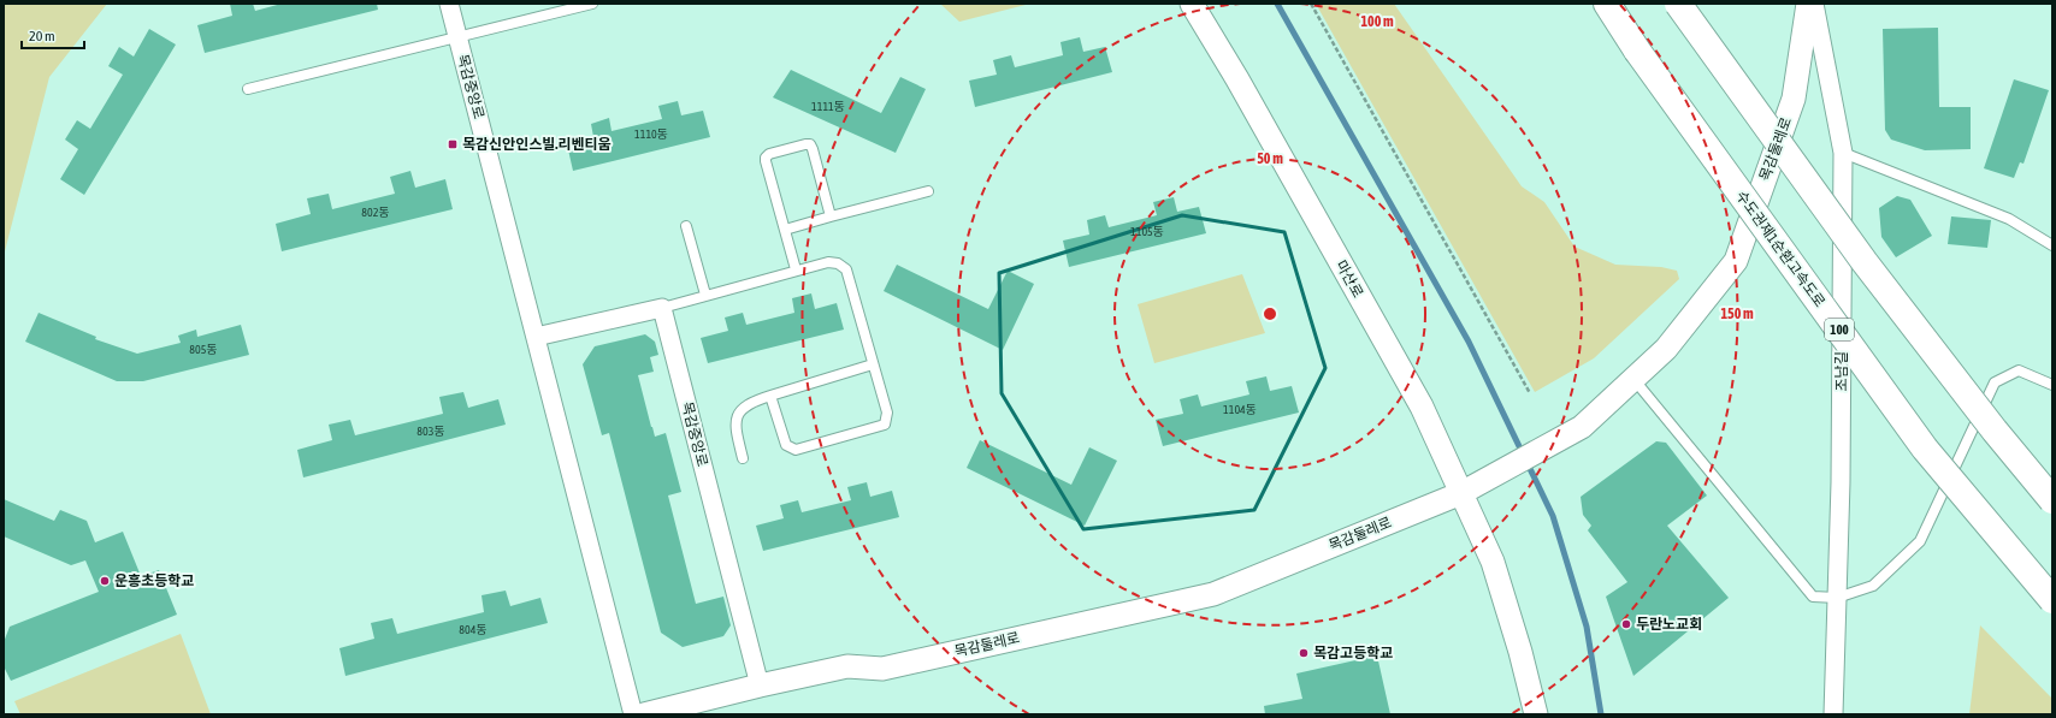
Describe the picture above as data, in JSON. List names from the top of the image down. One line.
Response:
{"streets":{"highway":["수도권제1순환고속도로","100"],"street":["목감중앙로","목감둘레로","마산로","조남길"]},"crossings":[["목감중앙로","목감둘레로"],["목감둘레로","마산로"]],"places":{"transit":["목감신안인스빌.리벤티움"],"other":["운흥초등학교","두란노교회","목감고등학교"]},"house_numbers":["1111동","1110동","802동","1105동","805동","1104동","803동","804동"],"scale_bar":"20 m","rings":["100 m","50 m","150 m"]}
